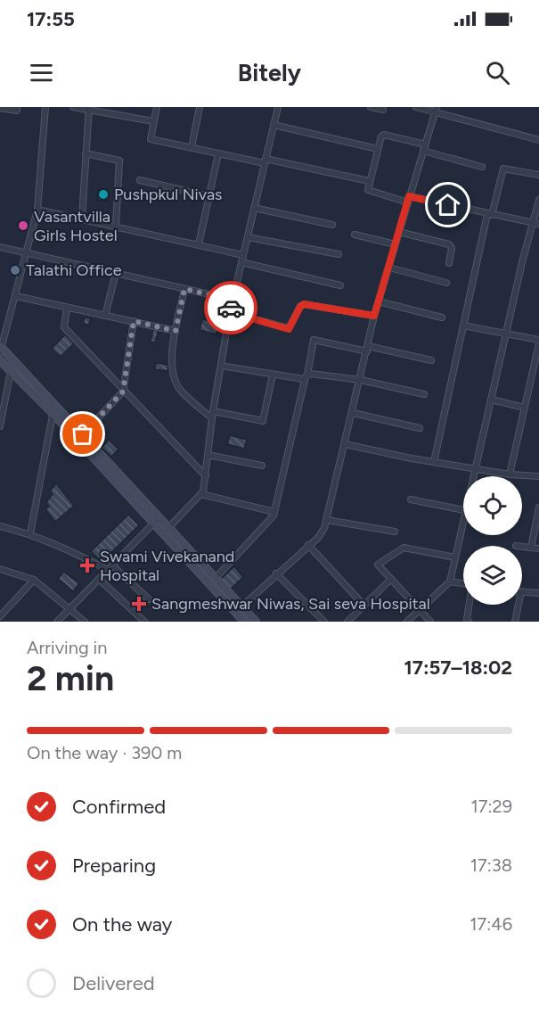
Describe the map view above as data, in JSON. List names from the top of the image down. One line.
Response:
{"places":{"other":["Pushpkul Nivas","Vasantvilla Girls Hostel","Talathi Office"],"health":["Swami Vivekanand Hospital","Sangmeshwar Niwas, Sai seva Hospital"]},"page":{"status":"17:55","header":"Bitely","heading":["2 min","Arriving in","17:57–18:02"],"bar":"On the way · 390 m","list":[["Confirmed","17:29"],["Preparing","17:38"],["On the way","17:46"],"Delivered"]}}
